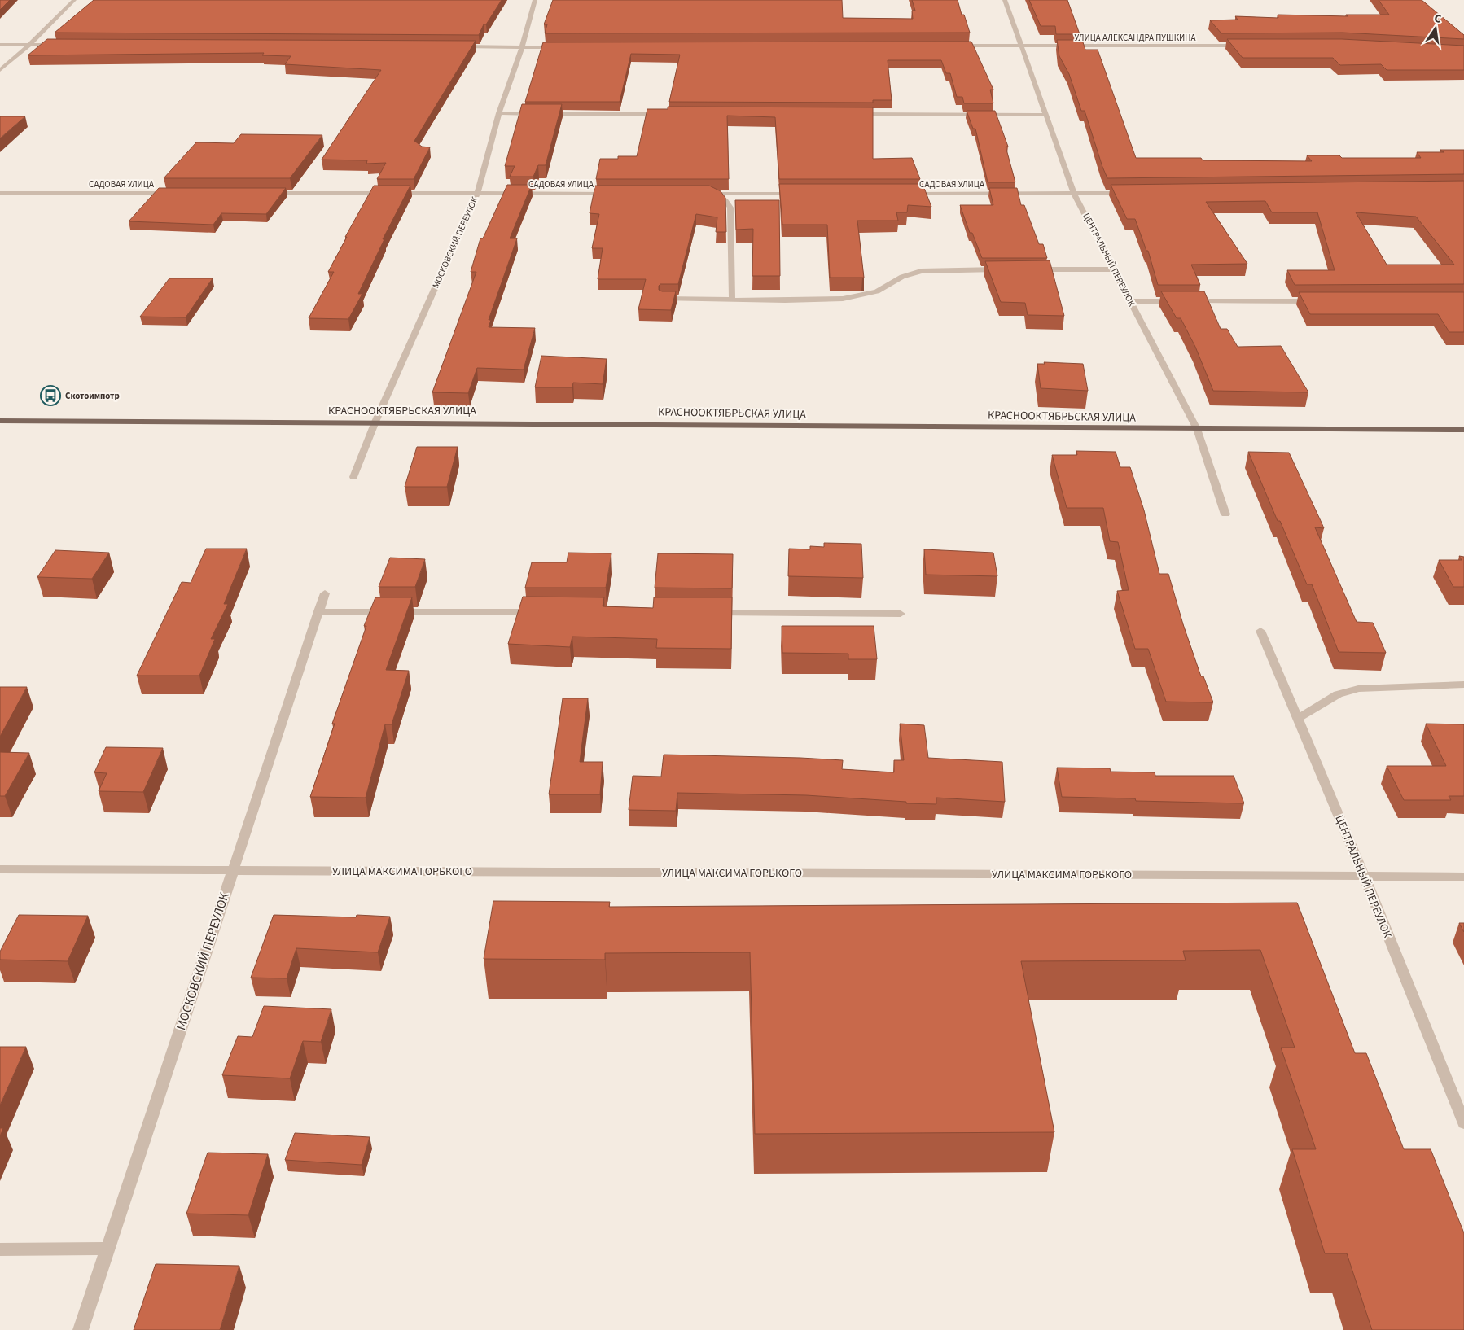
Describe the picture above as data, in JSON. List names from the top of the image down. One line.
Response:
{"streets":{"main road":["КРАСНООКТЯБРЬСКАЯ УЛИЦА"],"street":["УЛИЦА АЛЕКСАНДРА ПУШКИНА","САДОВАЯ УЛИЦА","МОСКОВСКИЙ ПЕРЕУЛОК","ЦЕНТРАЛЬНЫЙ ПЕРЕУЛОК","УЛИЦА МАКСИМА ГОРЬКОГО"]},"crossings":[["УЛИЦА АЛЕКСАНДРА ПУШКИНА","ЦЕНТРАЛЬНЫЙ ПЕРЕУЛОК"],["САДОВАЯ УЛИЦА","МОСКОВСКИЙ ПЕРЕУЛОК"],["САДОВАЯ УЛИЦА","ЦЕНТРАЛЬНЫЙ ПЕРЕУЛОК"],["МОСКОВСКИЙ ПЕРЕУЛОК","КРАСНООКТЯБРЬСКАЯ УЛИЦА"],["МОСКОВСКИЙ ПЕРЕУЛОК","УЛИЦА МАКСИМА ГОРЬКОГО"],["ЦЕНТРАЛЬНЫЙ ПЕРЕУЛОК","КРАСНООКТЯБРЬСКАЯ УЛИЦА"],["ЦЕНТРАЛЬНЫЙ ПЕРЕУЛОК","УЛИЦА МАКСИМА ГОРЬКОГО"]],"places":{"bus stop":["Скотоимпотр"]},"north":"top"}
